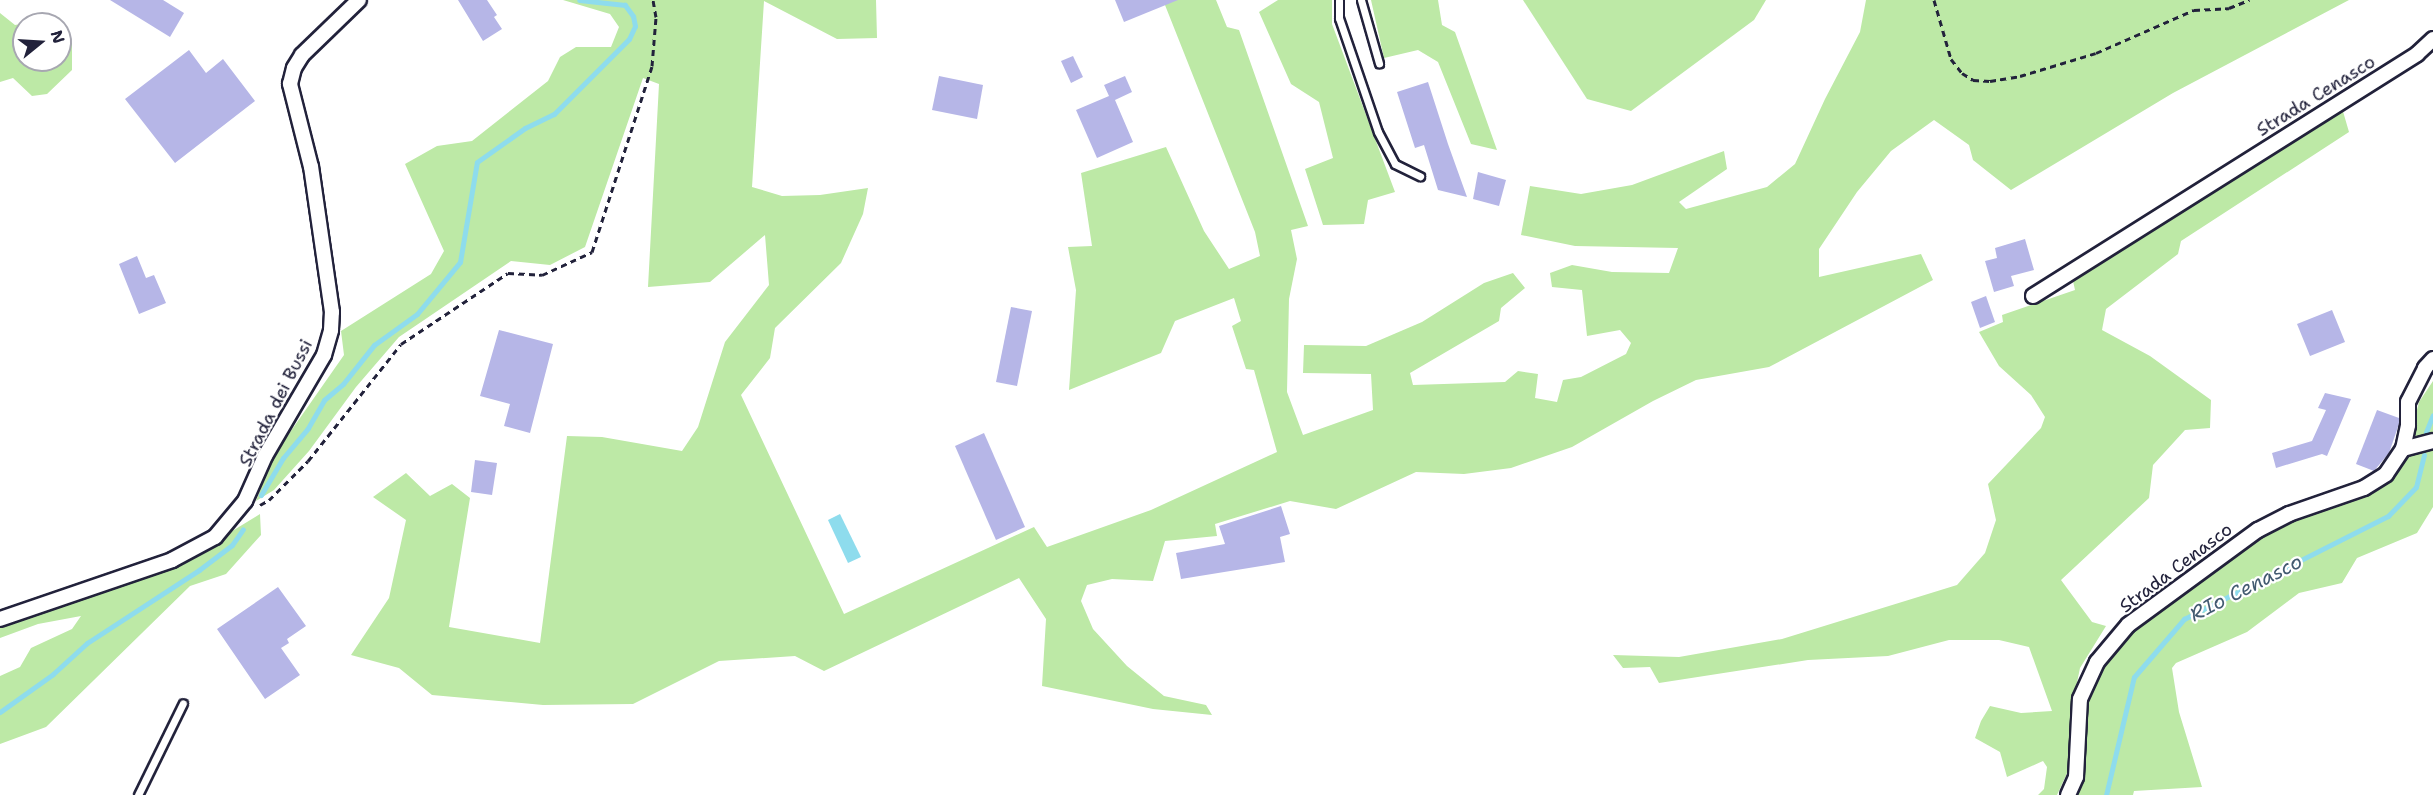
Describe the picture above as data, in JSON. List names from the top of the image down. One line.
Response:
{"streets":{"street":["Strada Cenasco","Strada dei Bussi"]},"water":["RIo Cenasco"],"north":"right"}
